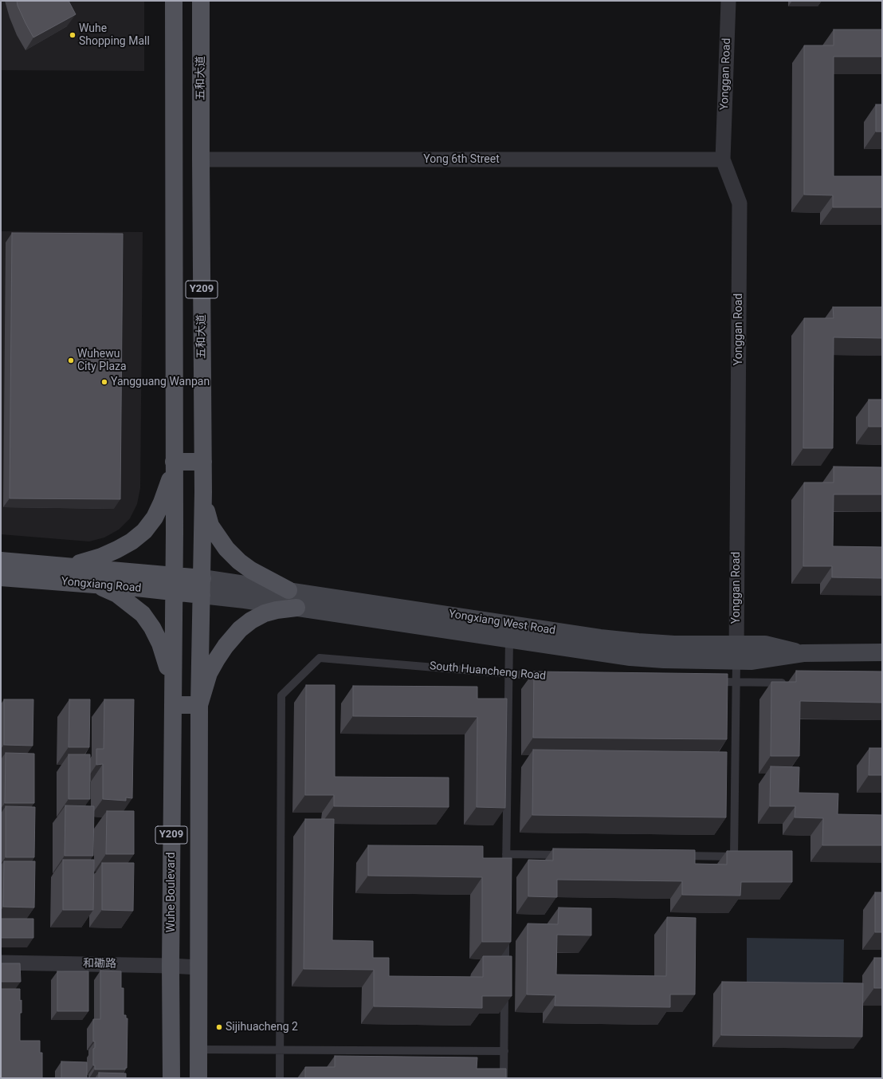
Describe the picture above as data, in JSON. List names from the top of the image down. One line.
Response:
{"streets":{"main road":["五和大道","Y209","Yongxiang Road","Yongxiang West Road","Wuhe Boulevard"],"street":["Yonggan Road","Yong 6th Street","和磡路"],"lane":["South Huancheng Road"]},"crossings":[["Yonggan Road","Yong 6th Street"],["Yonggan Road","Yongxiang West Road"],["五和大道","Yong 6th Street"],["五和大道","Y209"],["五和大道","Yongxiang Road"],["五和大道","Yongxiang West Road"],["Y209","Yongxiang Road"],["Y209","Yongxiang West Road"],["Y209","Wuhe Boulevard"],["Y209","和磡路"],["Yongxiang Road","Yongxiang West Road"],["Yongxiang Road","Wuhe Boulevard"],["Wuhe Boulevard","和磡路"]],"places":["Wuhe Shopping Mall","Wuhewu City Plaza","Yangguang Wanpan","Sijihuacheng 2"]}
